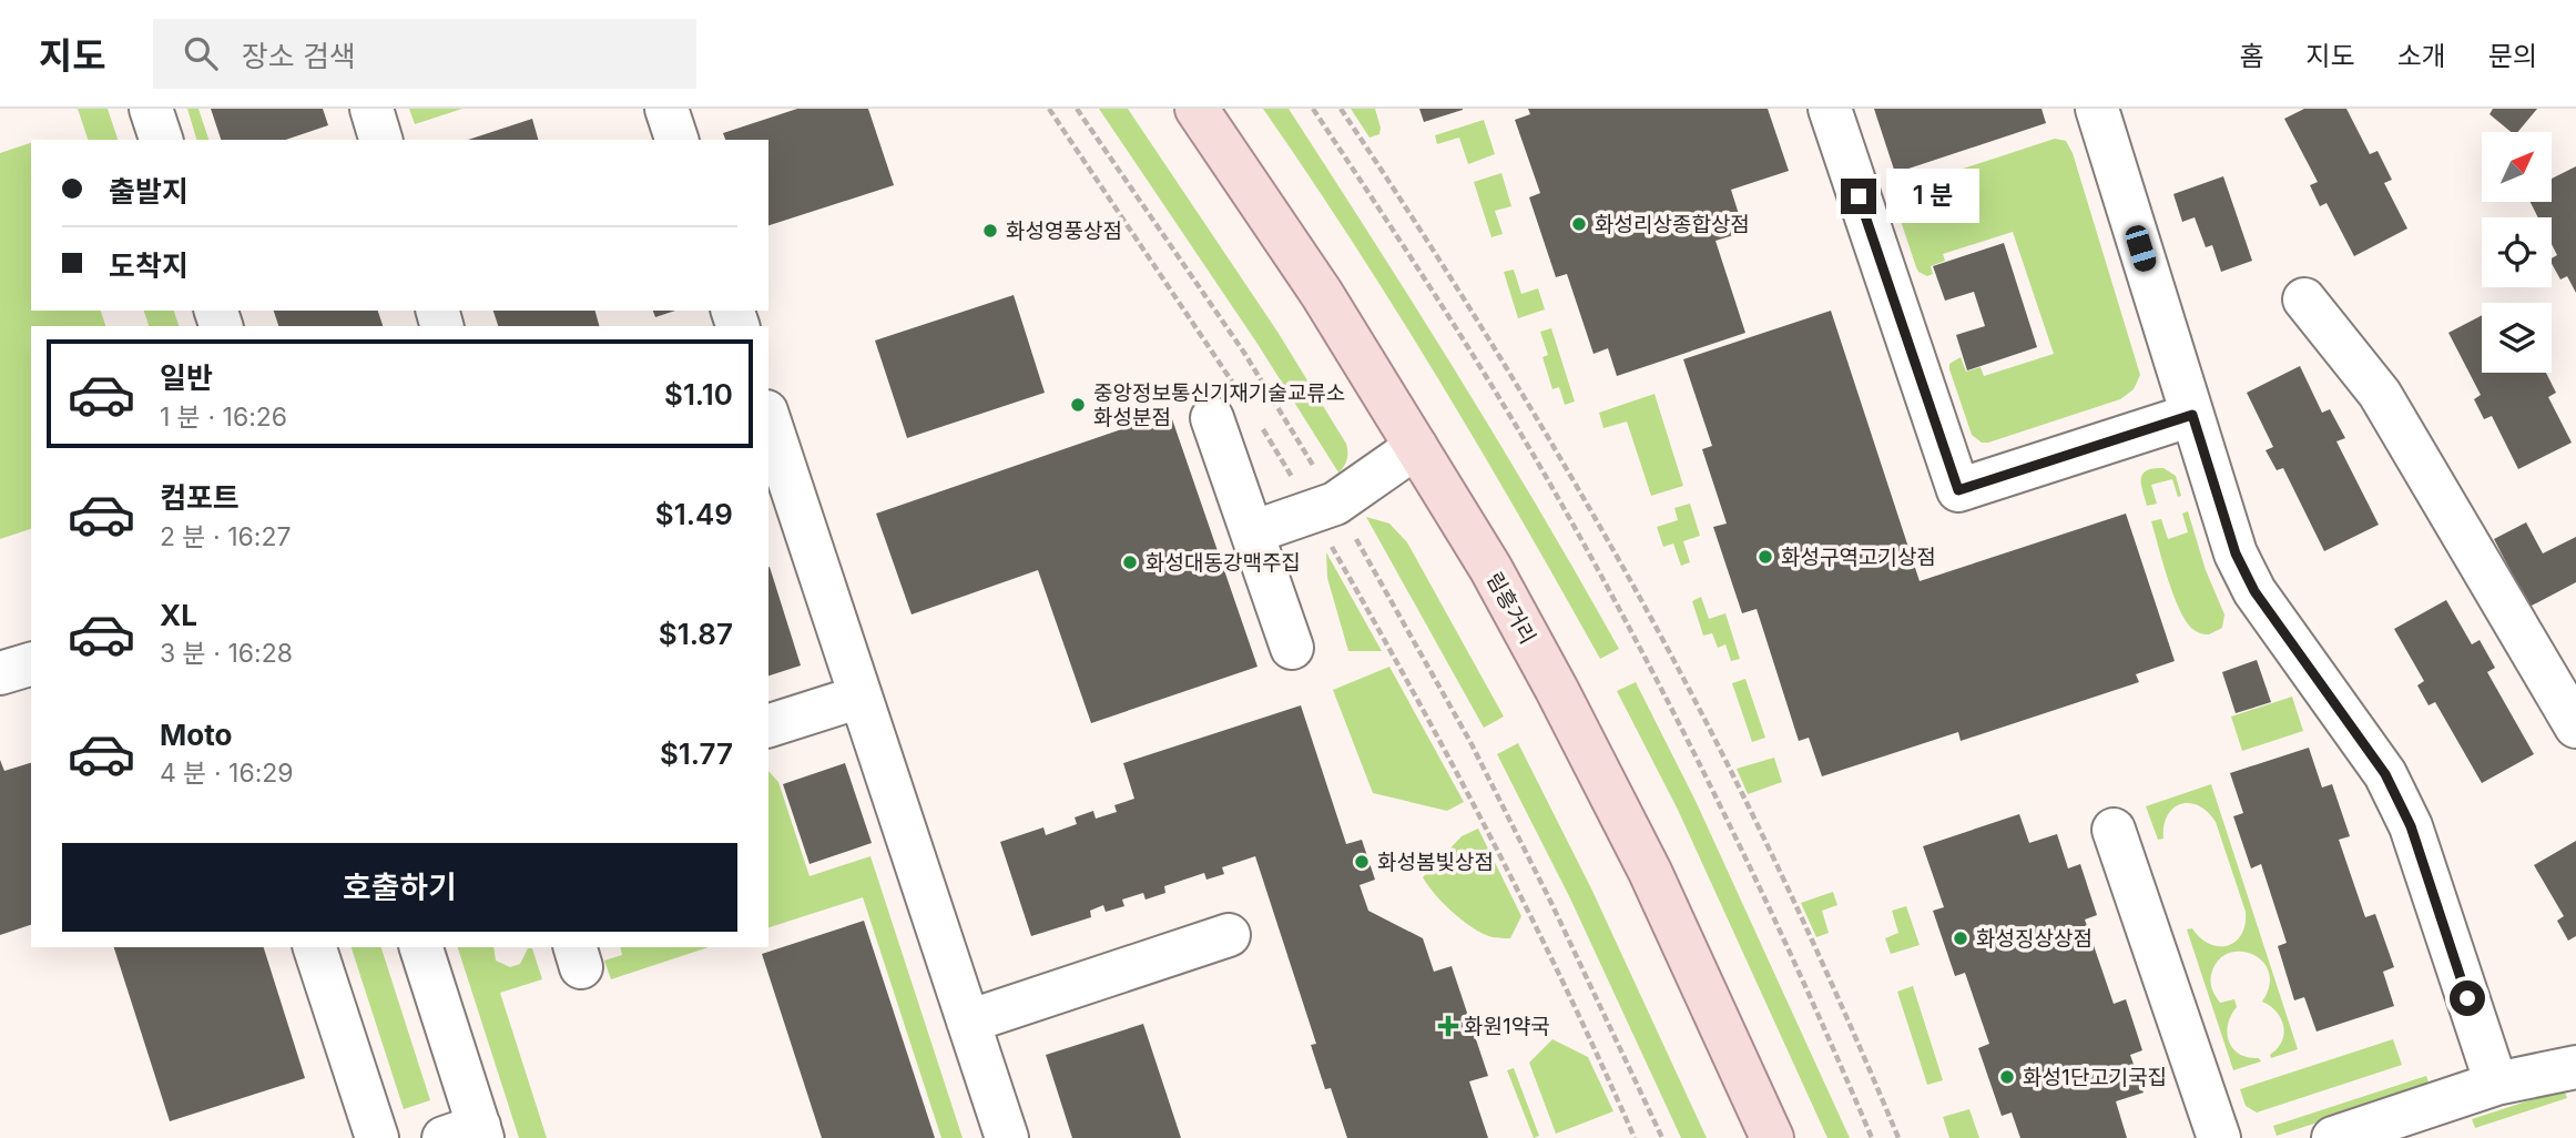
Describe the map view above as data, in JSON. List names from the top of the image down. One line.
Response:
{"streets":{"main road":["림흥거리"]},"places":{"other":["화성리상종합상점","화성영풍상점","중앙정보통신기재기술교류소 화성분점","화성구역고기상점","화성대동강맥주집","화성봄빛상점","화성징상상점","화성1단고기국집"],"health":["화원1약국"]},"north":"top right","page":{"header":"지도","search":"장소 검색","nav":["홈","지도","소개","문의"],"banner":["출발지","도착지"],"bubble":"1 분","list":[{"name":"일반","note":"1 분 · 16:26","value":"$1.10"},{"name":"컴포트","note":"2 분 · 16:27","value":"$1.49"},{"name":"XL","note":"3 분 · 16:28","value":"$1.87"},{"name":"Moto","note":"4 분 · 16:29","value":"$1.77"}],"buttons":"호출하기"}}
